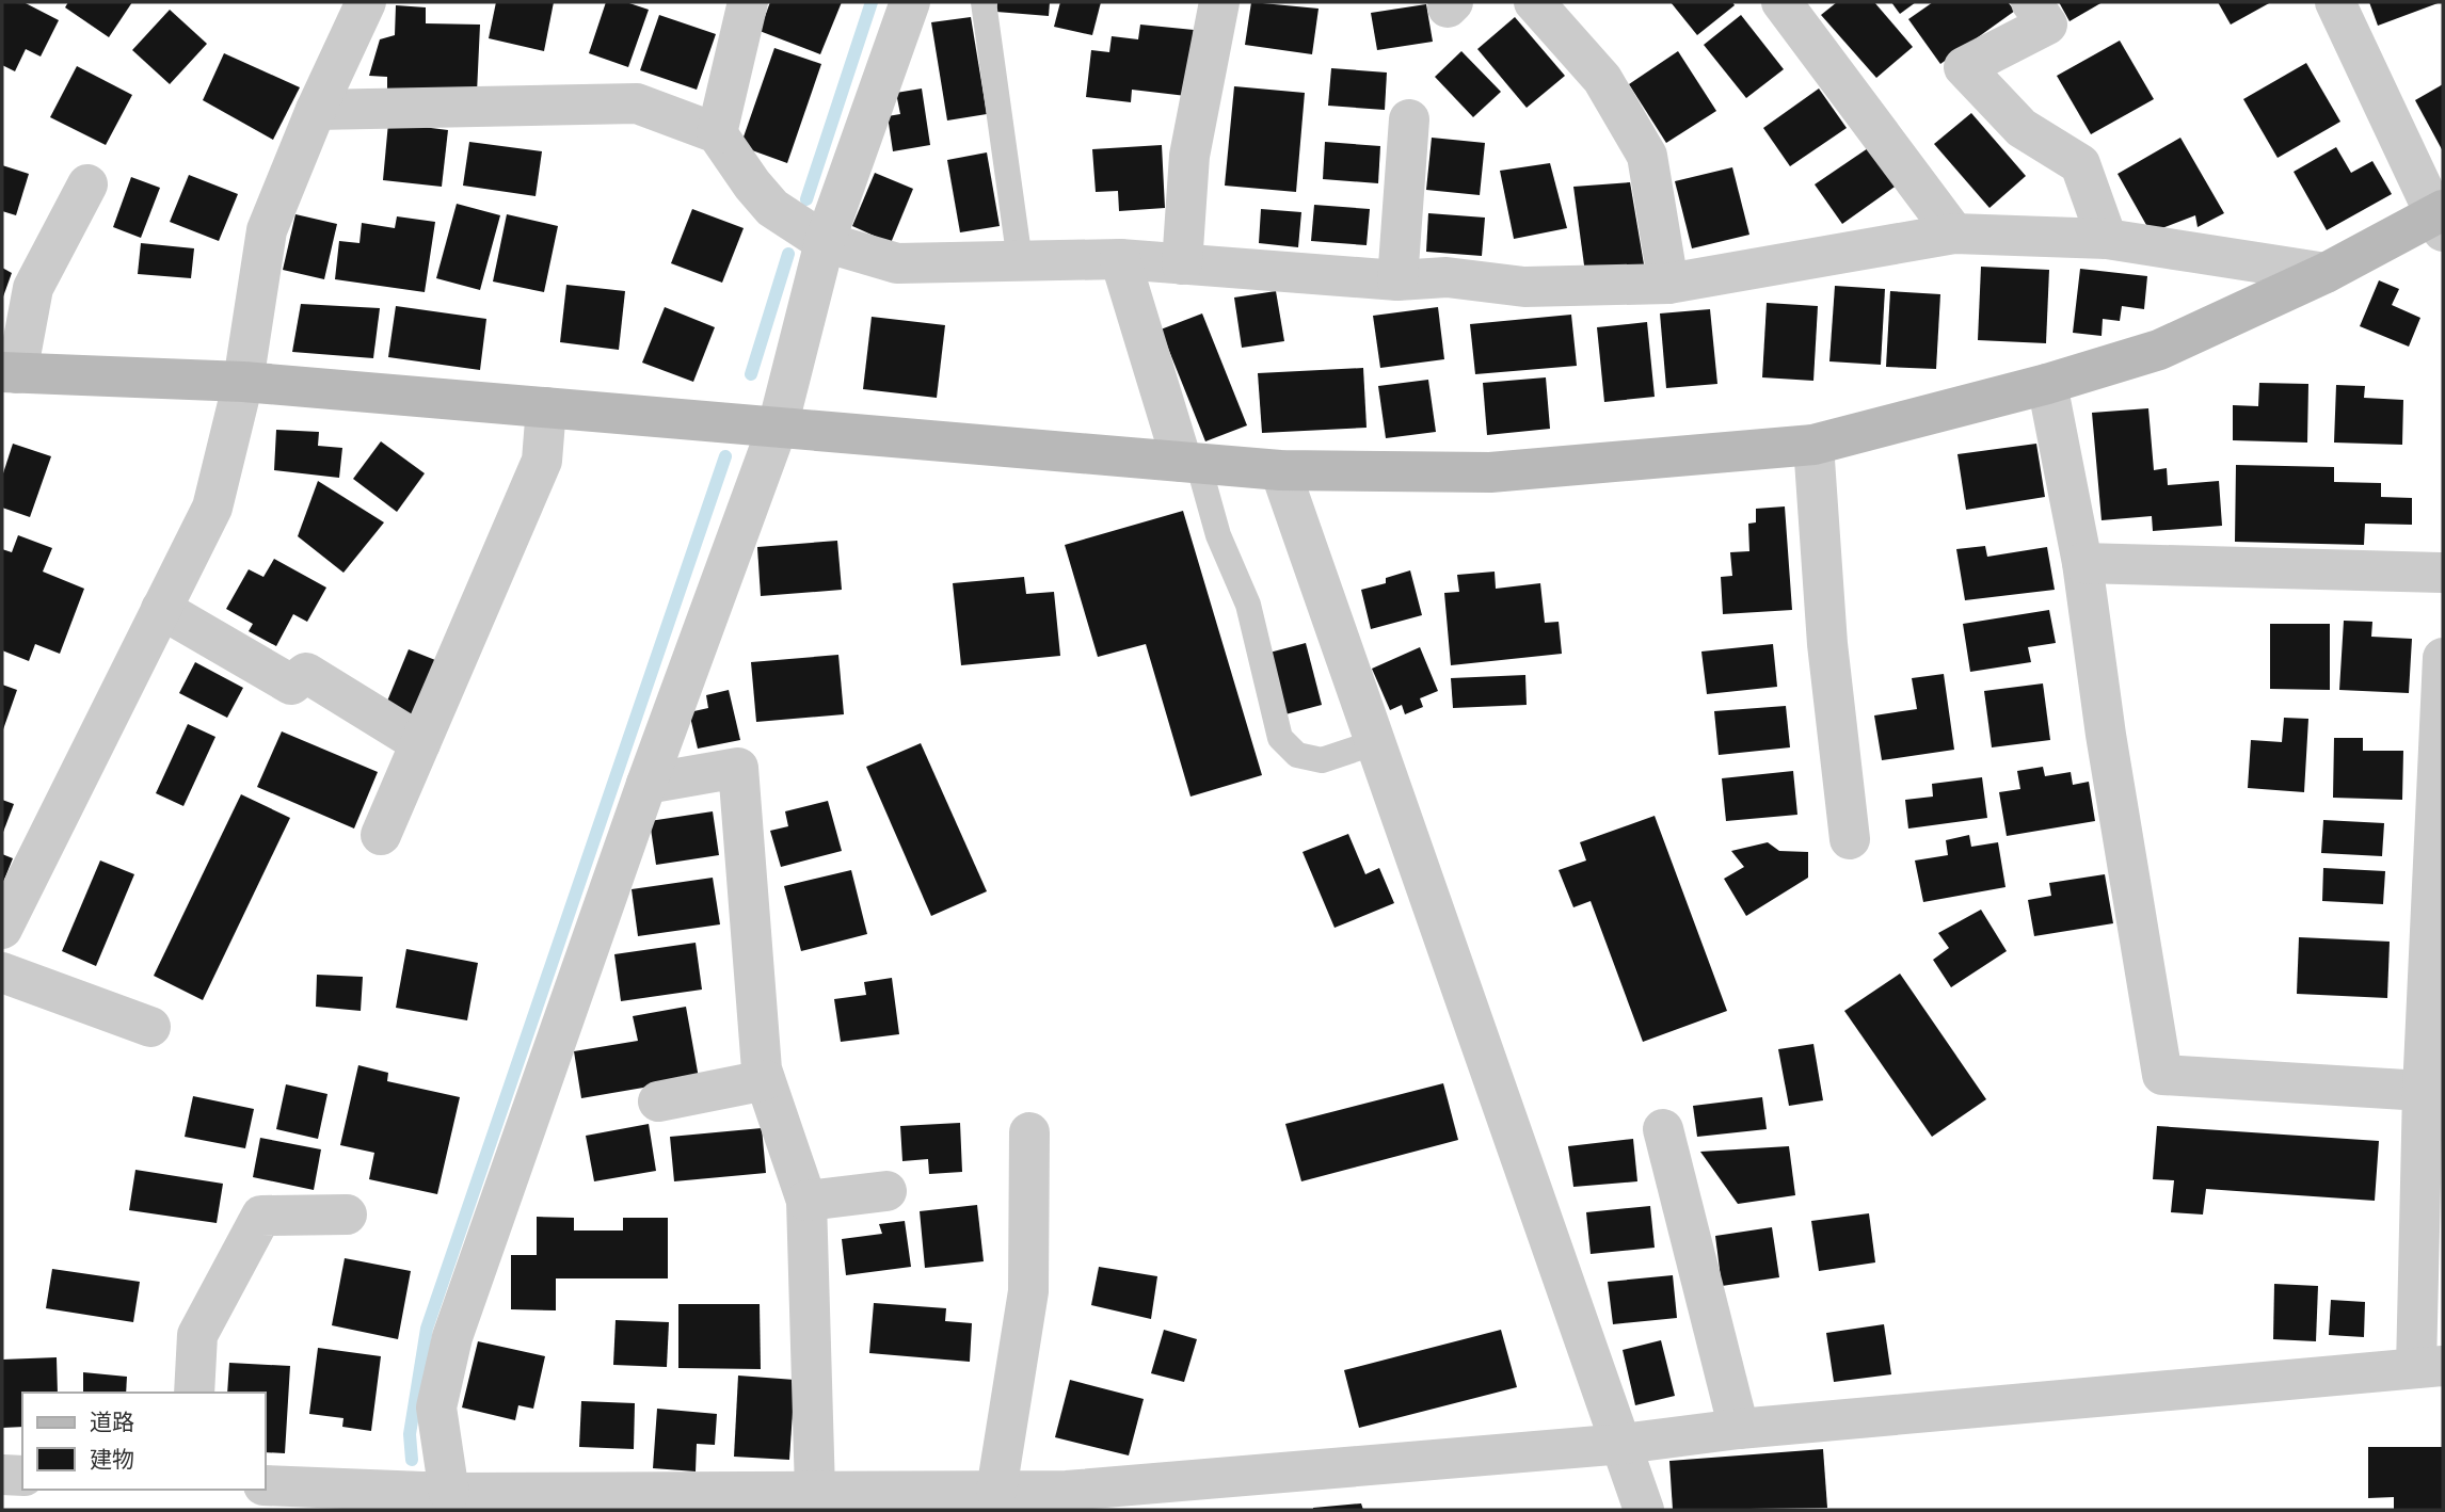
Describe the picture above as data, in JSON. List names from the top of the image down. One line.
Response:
{"legend":["道路","建物"]}
